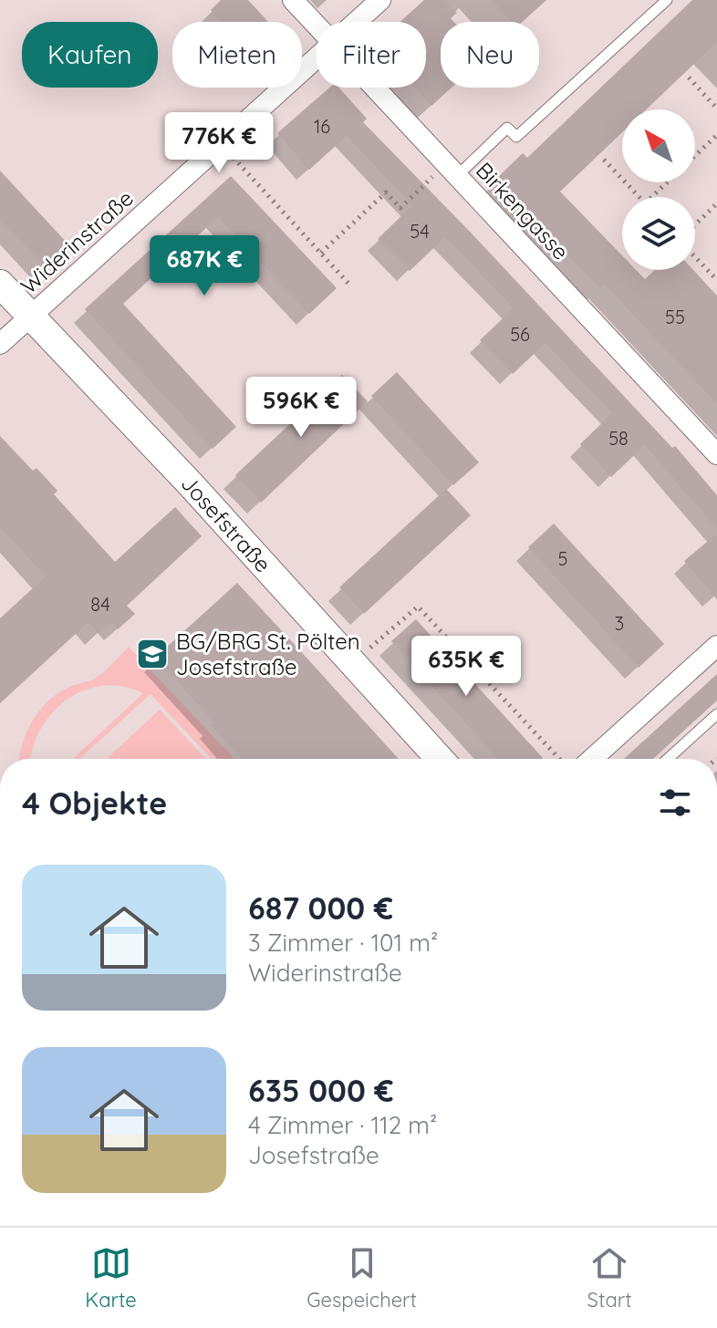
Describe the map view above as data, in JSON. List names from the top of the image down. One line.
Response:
{"streets":{"street":["Birkengasse","Widerinstraße","Josefstraße"]},"crossings":[["Widerinstraße","Josefstraße"]],"places":{"school or university":["BG/BRG St. Pölten Josefstraße"]},"house_numbers":["16","54","55","56","58","5","84","3"],"north":"top left","page":{"chip":["Kaufen","Mieten","Filter","Neu"],"price":["776K €","687K €","596K €","635K €"],"heading":"4 Objekte","list":[{"name":"687 000 €","note":"3 Zimmer · 101 m² · Widerinstraße"},{"name":"635 000 €","note":"4 Zimmer · 112 m² · Josefstraße"}],"tabs":["Karte","Gespeichert","Start"]}}
